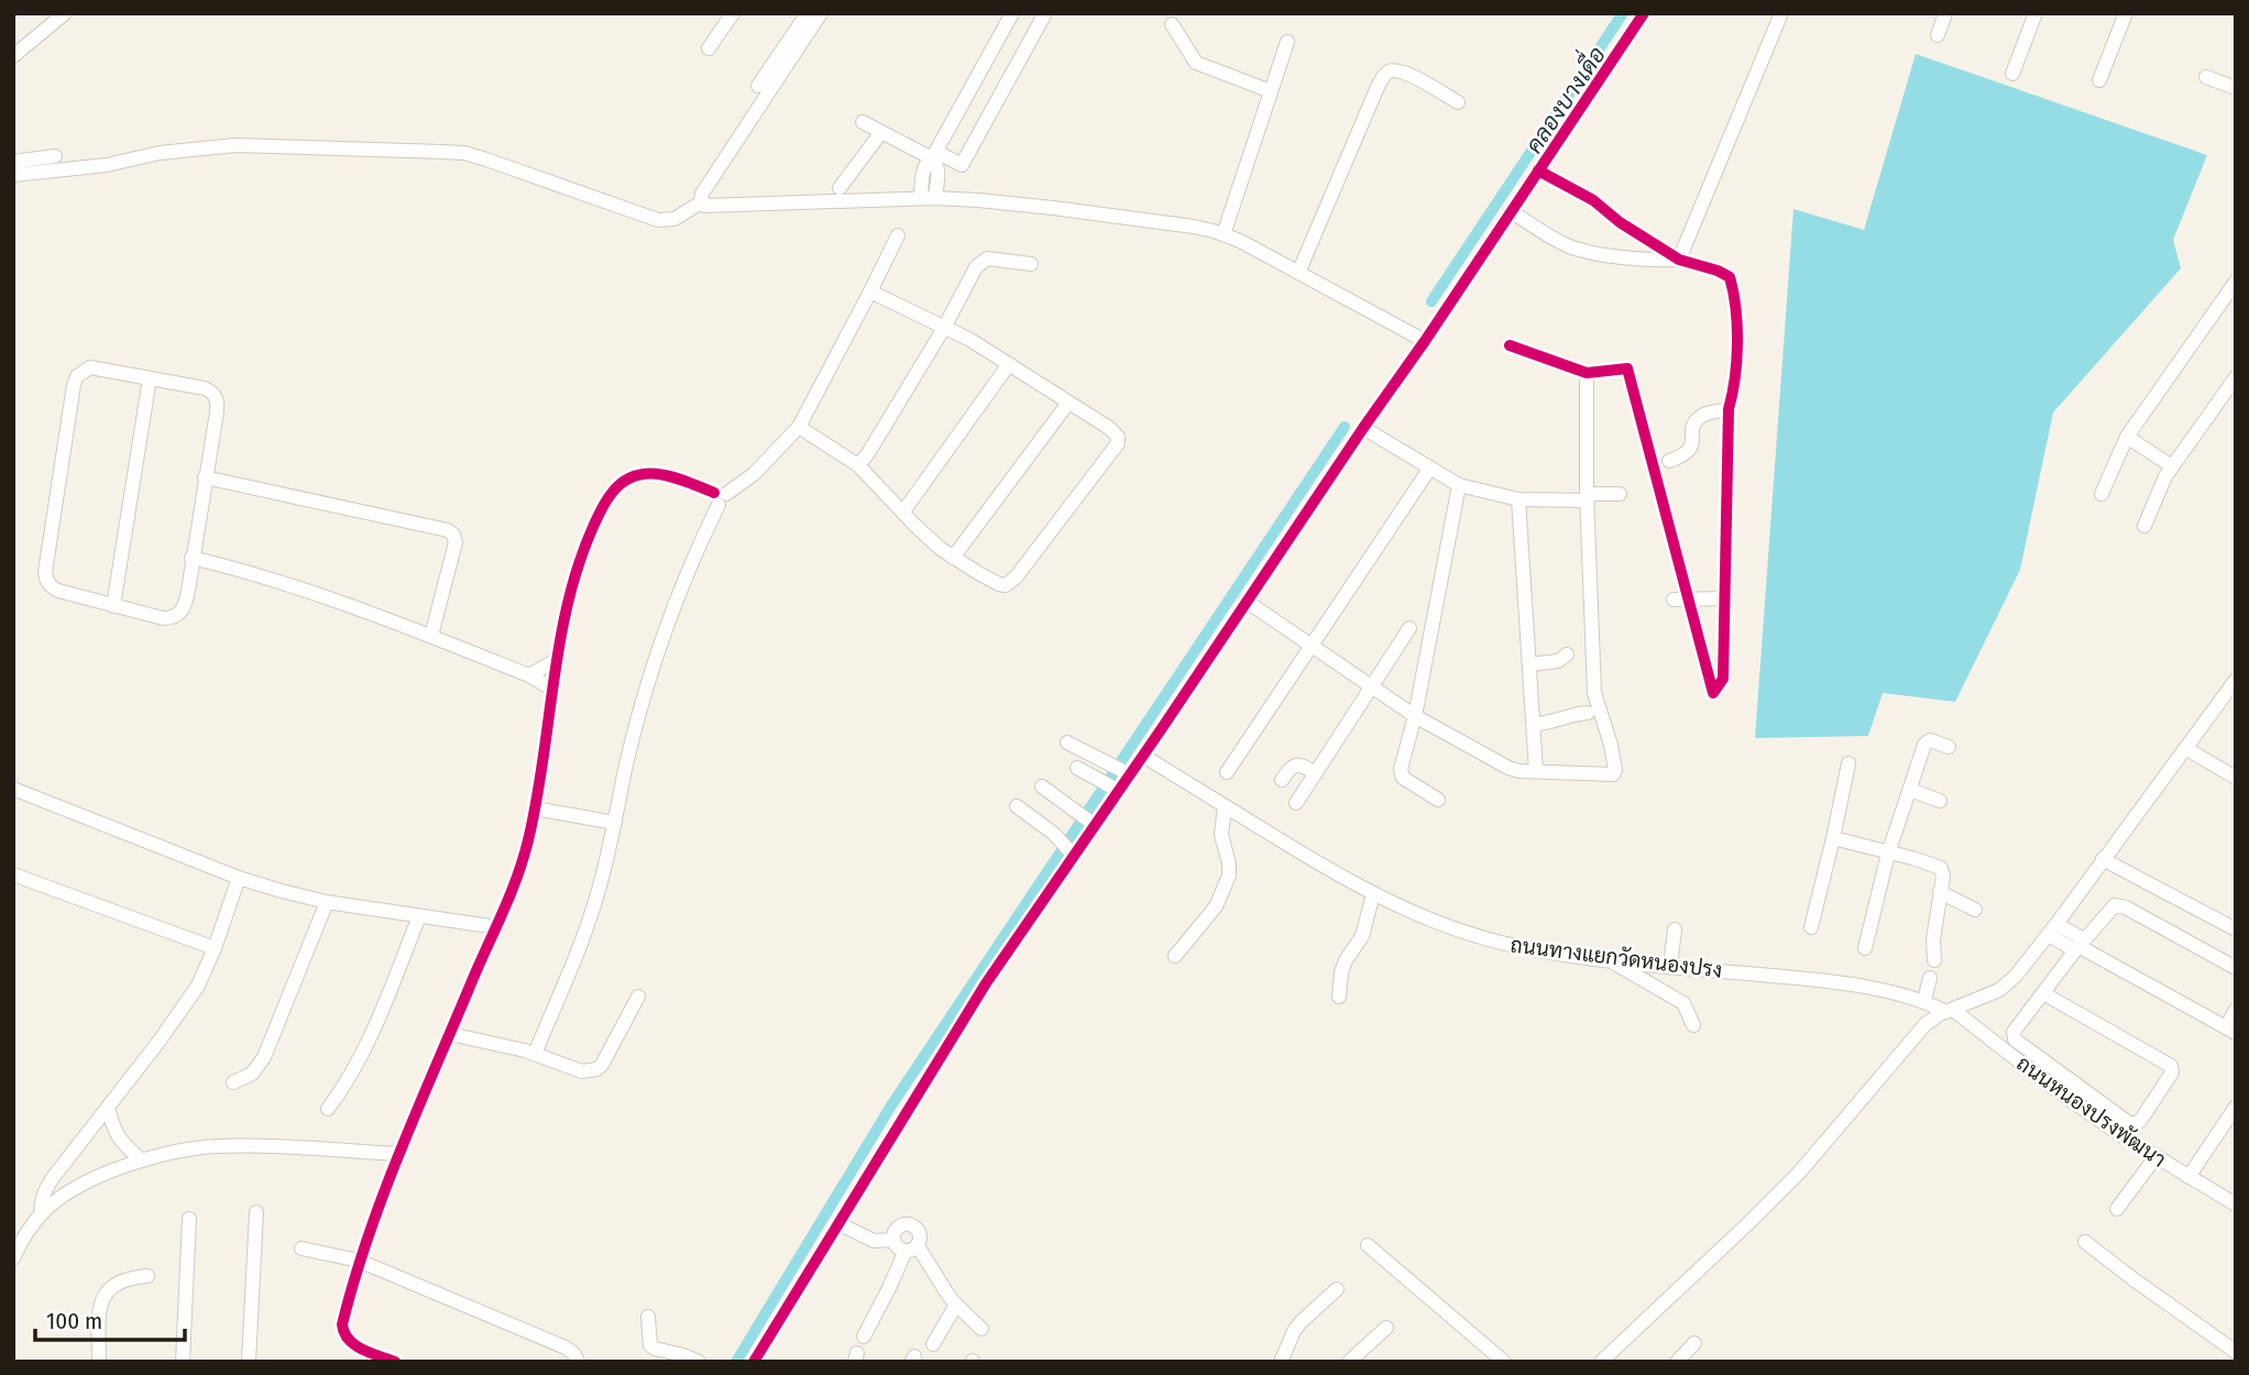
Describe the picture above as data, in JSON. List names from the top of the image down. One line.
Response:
{"streets":{"street":["ถนนทางแยกวัดหนองปรง","ถนนหนองปรงพัฒนา"]},"crossings":[["ถนนทางแยกวัดหนองปรง","ถนนหนองปรงพัฒนา"]],"water":["คลองบางเดื่อ"],"scale_bar":"100 m"}
